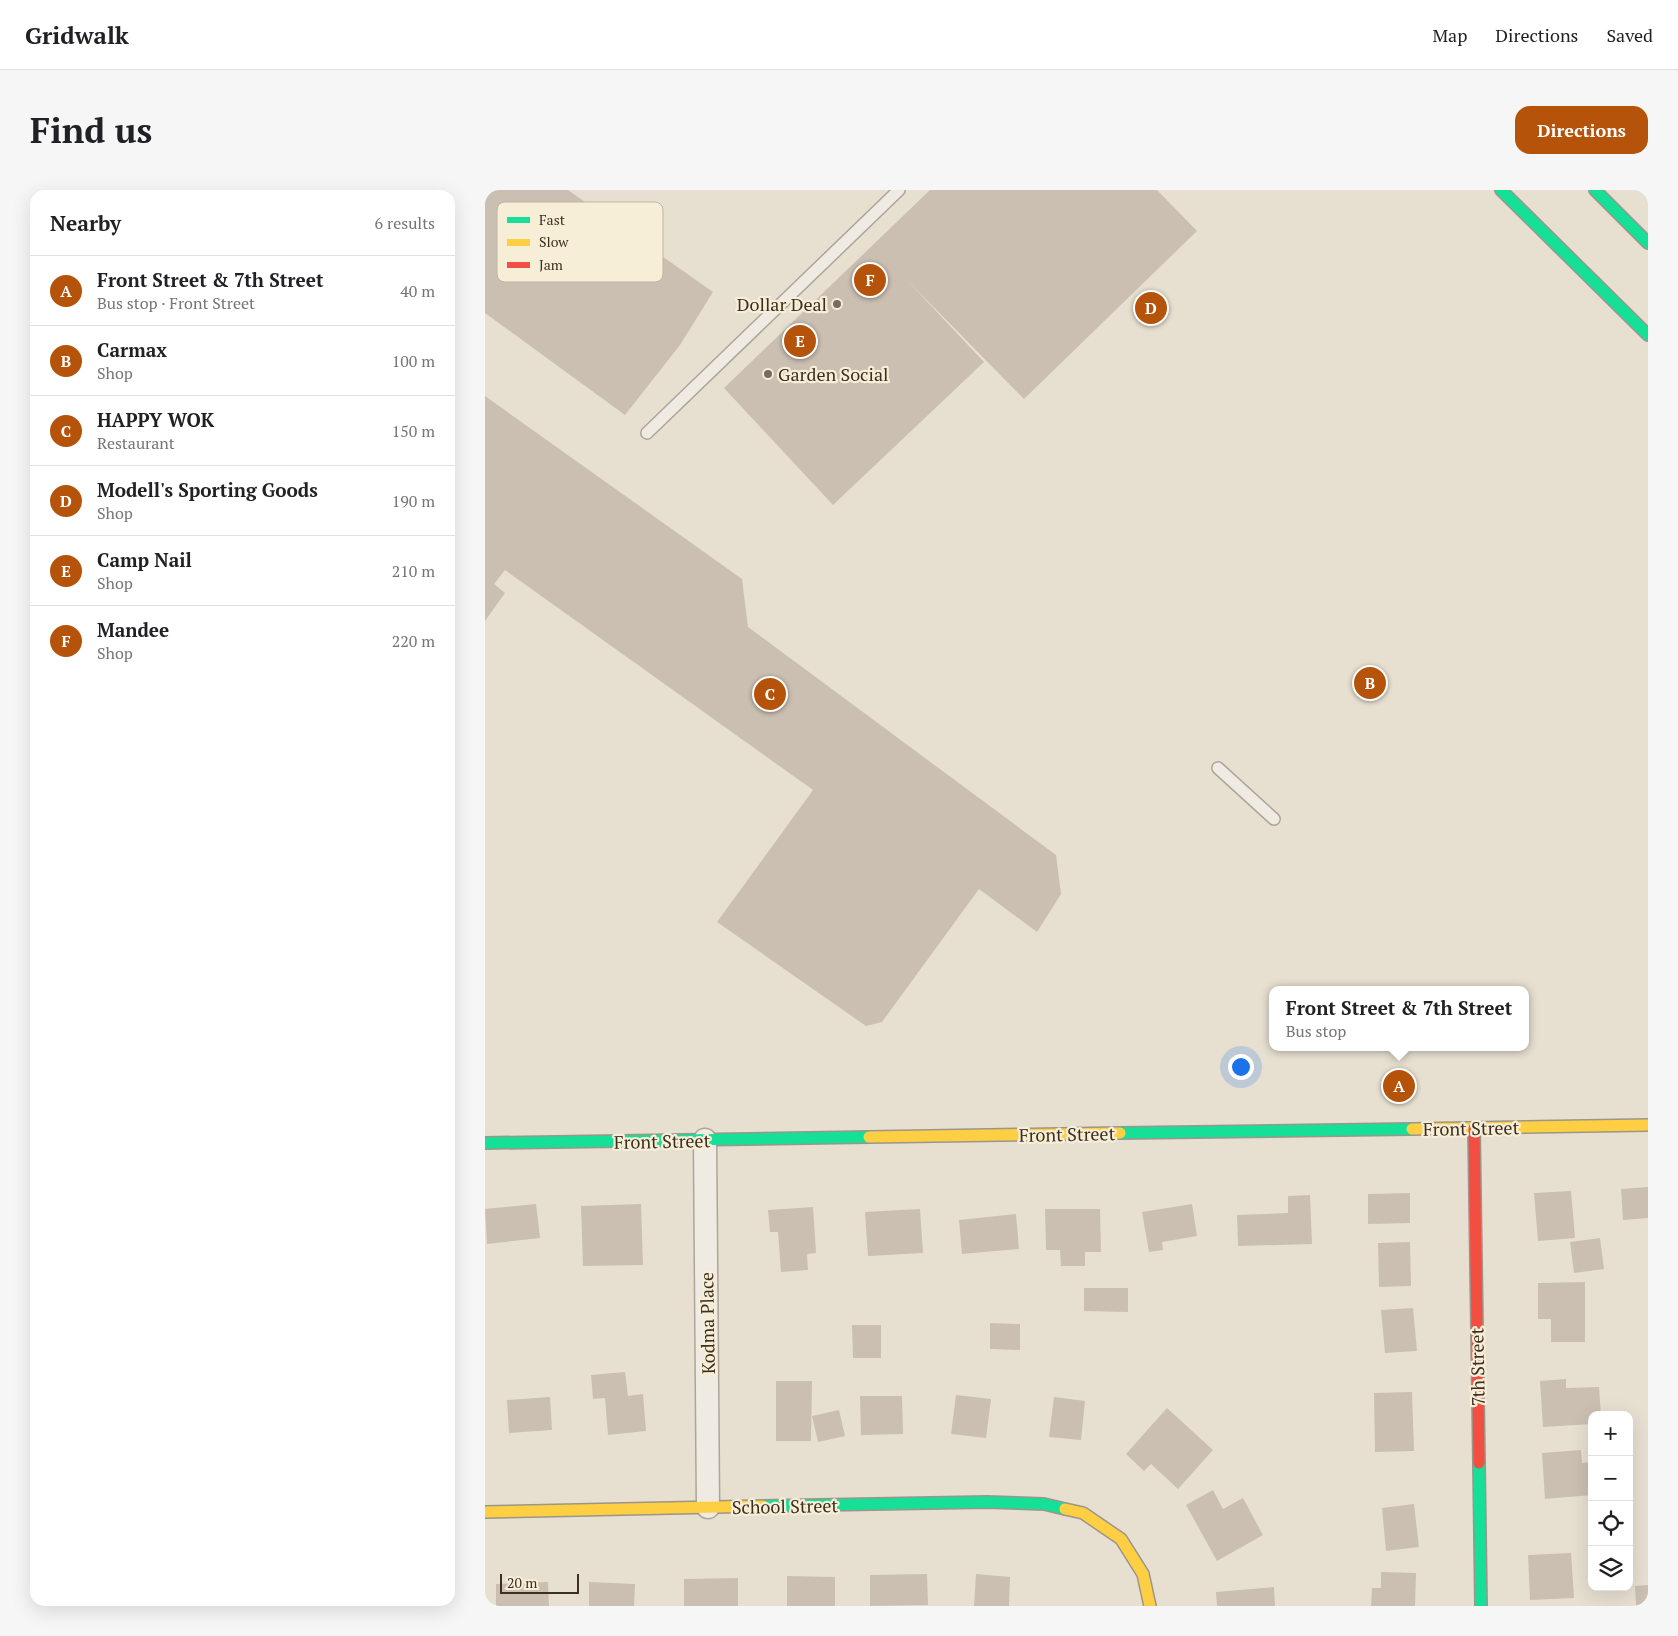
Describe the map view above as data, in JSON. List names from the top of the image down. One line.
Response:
{"streets":{"main road":["Front Street","7th Street","School Street"],"street":["Kodma Place"]},"crossings":[["Front Street","Kodma Place"],["Front Street","7th Street"],["Kodma Place","School Street"]],"places":["Dollar Deal","Garden Social"],"legend":["Fast","Slow","Jam"],"scale_bar":"20 m","page":{"header":"Gridwalk","nav":["Map","Directions","Saved"],"buttons":"Directions","title":"Find us","heading":["Nearby","6 results"],"list":[{"mark":"A","name":"Front Street & 7th Street","note":"Bus stop · Front Street","value":"40 m"},{"mark":"B","name":"Carmax","note":"Shop","value":"100 m"},{"mark":"C","name":"HAPPY WOK","note":"Restaurant","value":"150 m"},{"mark":"D","name":"Modell's Sporting Goods","note":"Shop","value":"190 m"},{"mark":"E","name":"Camp Nail","note":"Shop","value":"210 m"},{"mark":"F","name":"Mandee","note":"Shop","value":"220 m"}],"pins":["F","D","E","B","C","A"],"popup":["Front Street & 7th Street","Bus stop"],"map_buttons":["+","−"],"scale":"20 m"}}
